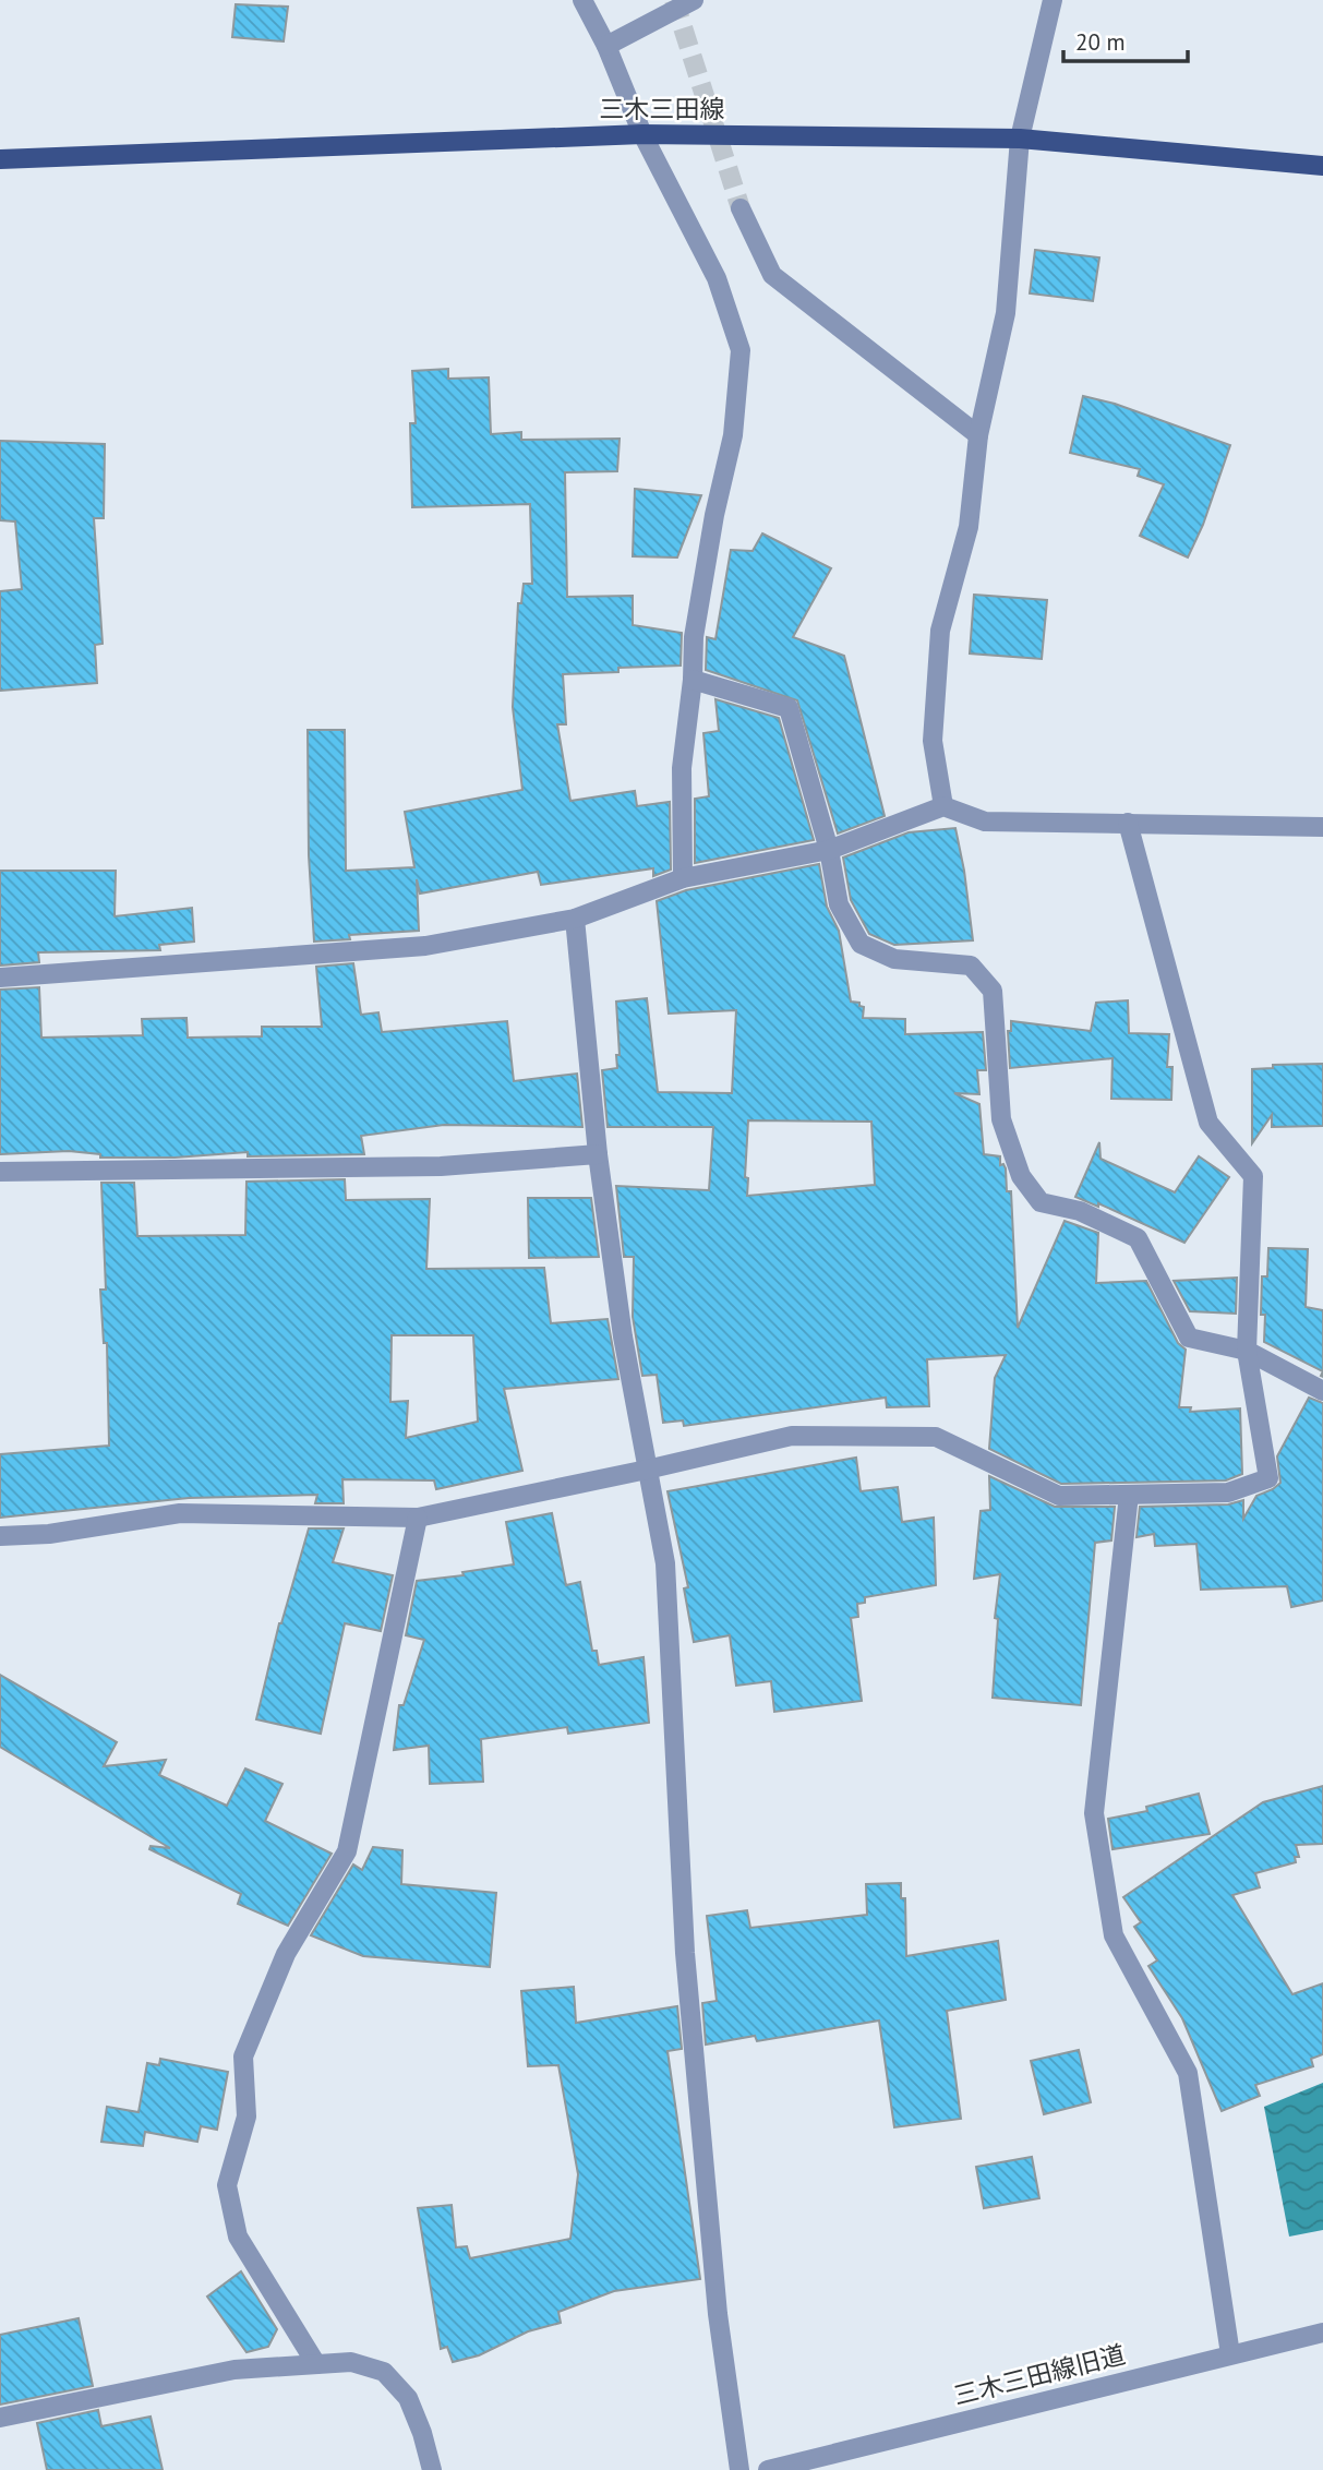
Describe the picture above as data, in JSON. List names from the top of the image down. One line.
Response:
{"streets":{"main road":["三木三田線"],"street":["三木三田線旧道"]},"scale_bar":"20 m"}
